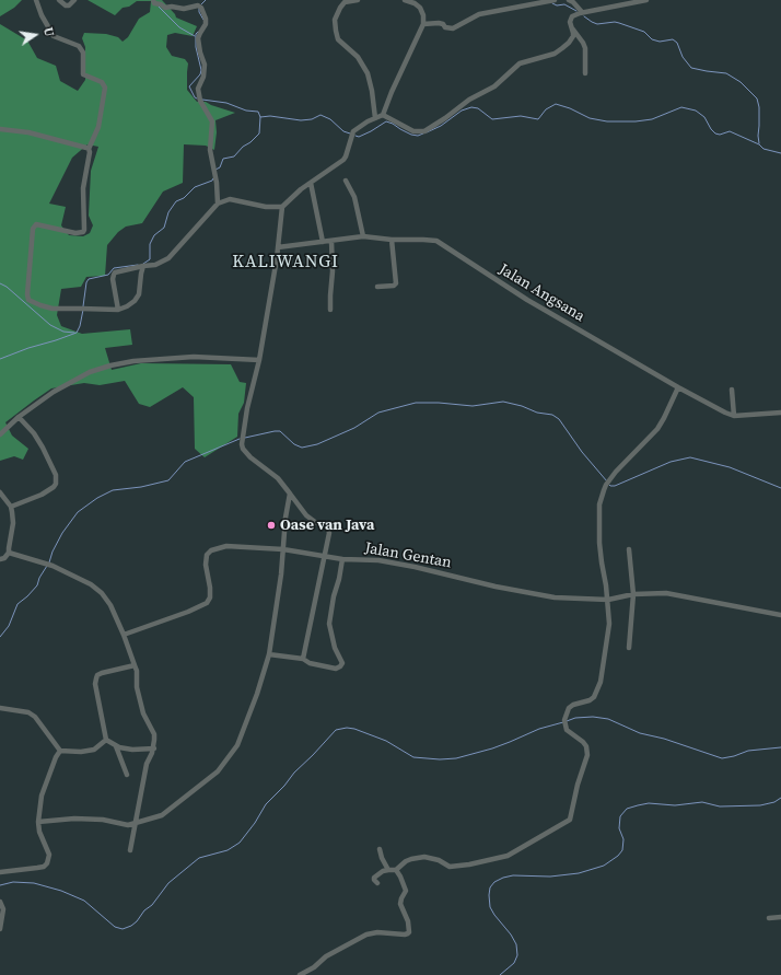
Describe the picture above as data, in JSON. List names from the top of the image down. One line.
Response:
{"streets":{"street":["Jalan Angsana","Jalan Gentan"]},"districts":["KALIWANGI"],"places":["Oase van Java"],"north":"right"}
